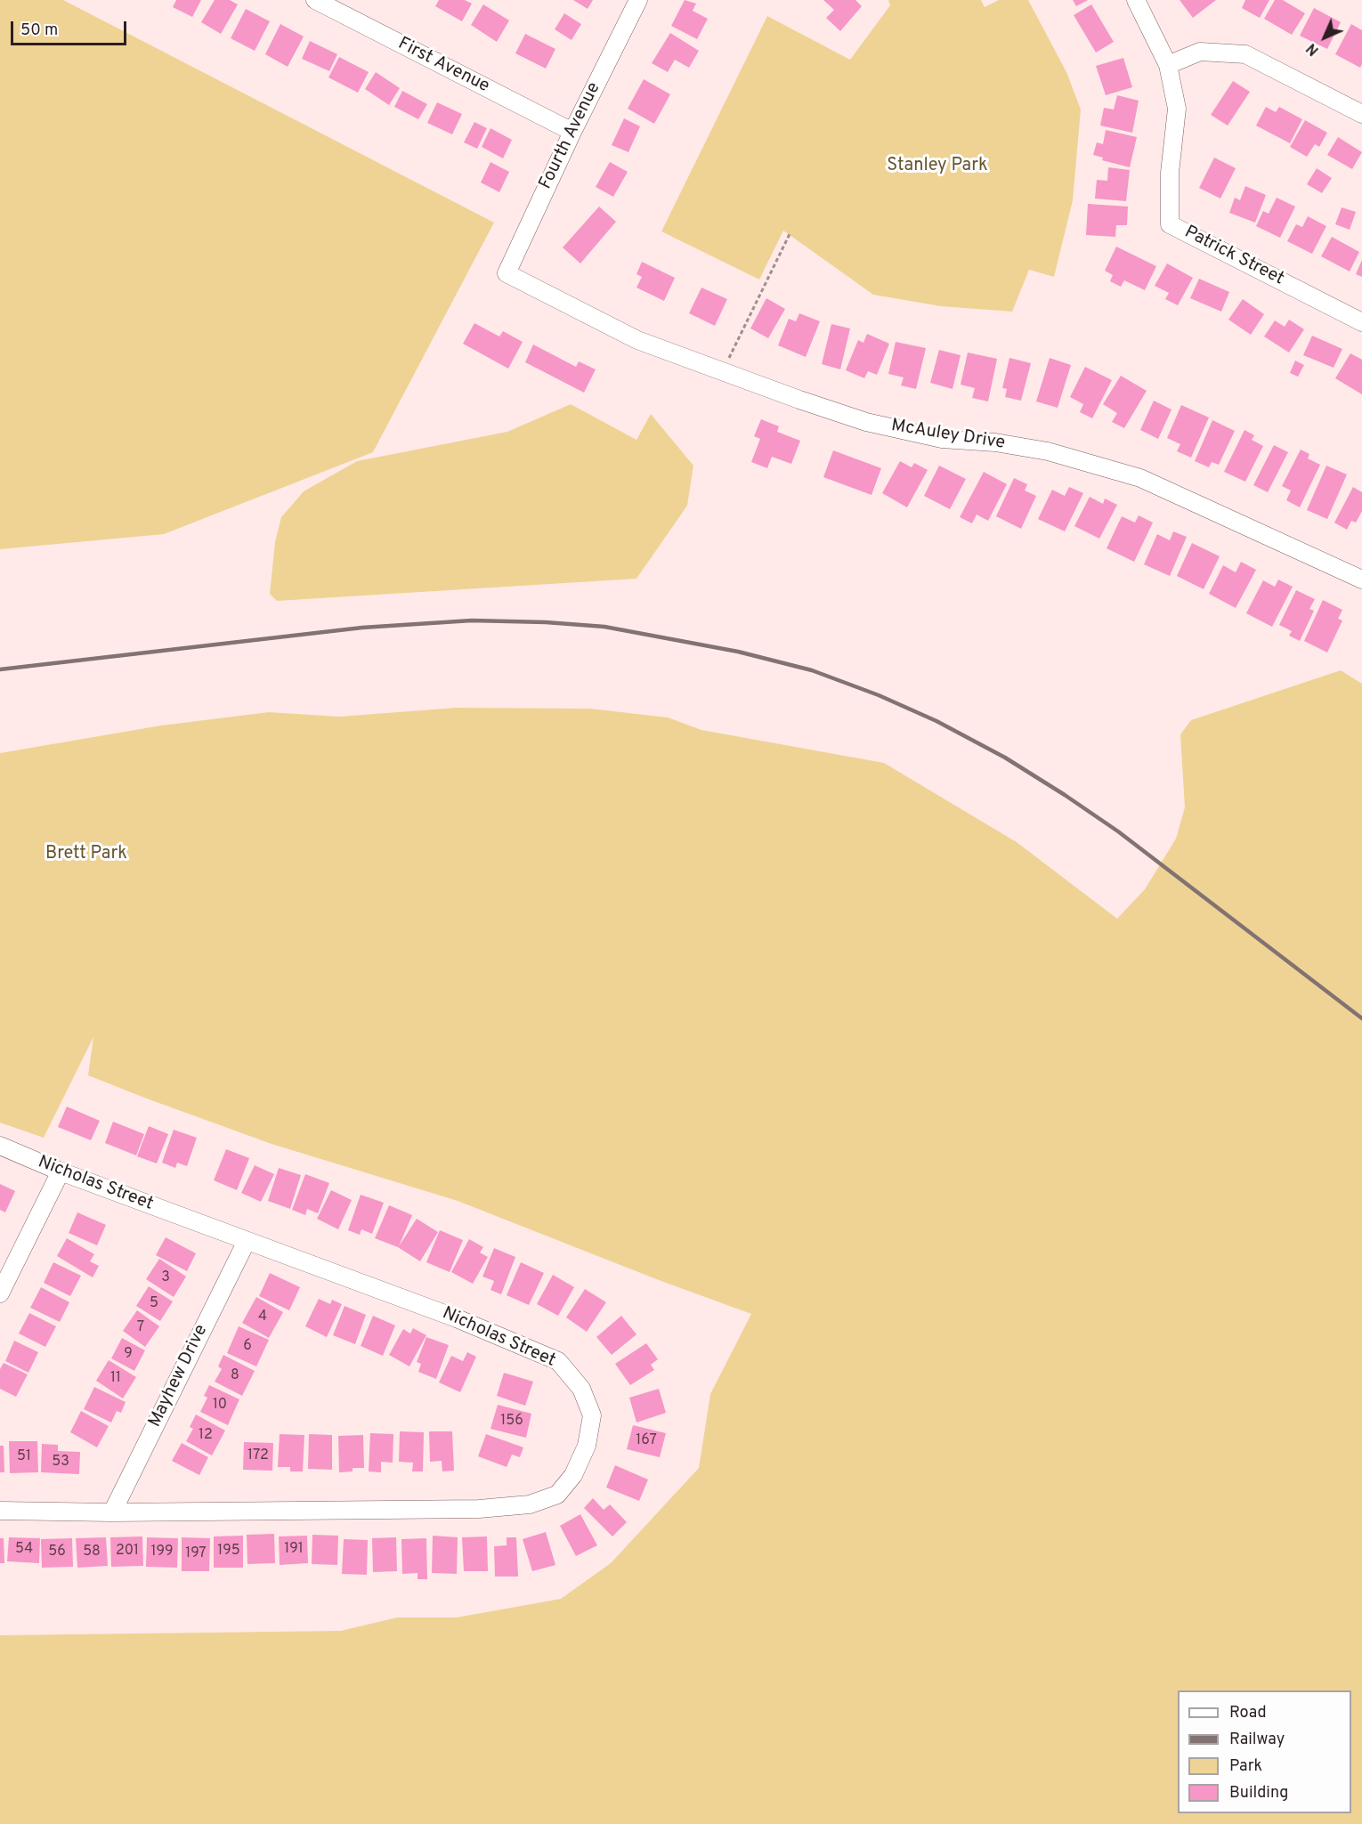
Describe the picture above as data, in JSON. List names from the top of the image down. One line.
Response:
{"streets":{"street":["First Avenue","Fourth Avenue","Patrick Street","McAuley Drive","Nicholas Street","Mayhew Drive"]},"crossings":[["First Avenue","Fourth Avenue"],["Fourth Avenue","McAuley Drive"],["Nicholas Street","Mayhew Drive"]],"parks":["Stanley Park","Brett Park"],"house_numbers":["3","5","4","7","6","9","8","11","10","156","12","167","172","51","53","54","191","201","195","56","58","199","197"],"legend":["Road","Railway","Park","Building"],"scale_bar":"50 m","north":"bottom left"}
